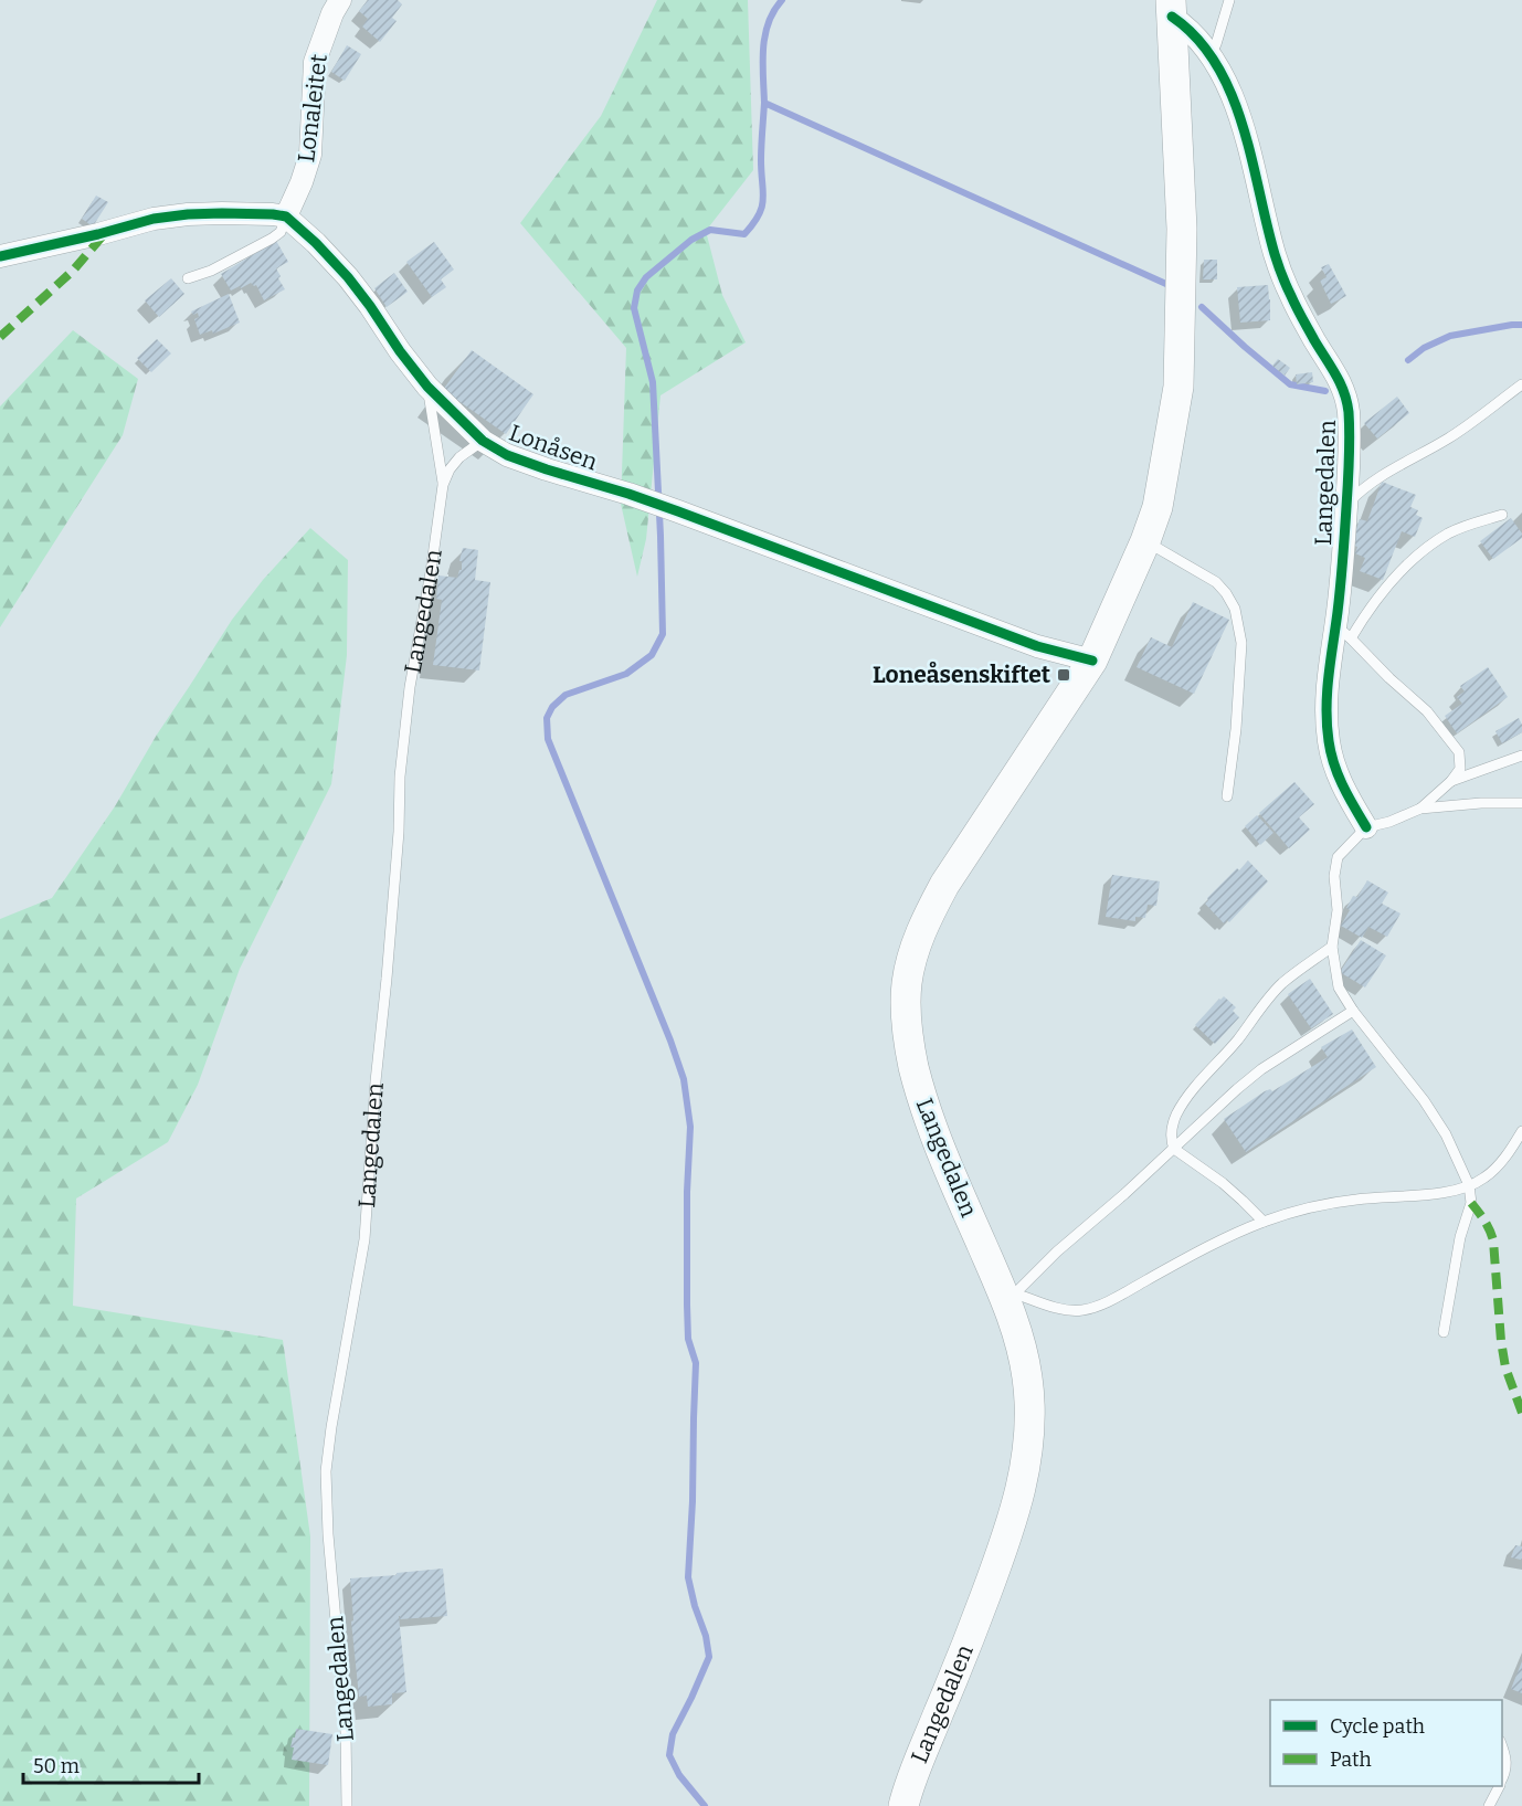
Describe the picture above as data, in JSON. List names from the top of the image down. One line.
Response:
{"streets":{"main road":["Langedalen"],"street":["Lonaleitet","Lonåsen"]},"crossings":[["Lonaleitet","Lonåsen"],["Lonåsen","Langedalen"]],"places":{"transit":["Loneåsenskiftet"]},"legend":["Cycle path","Path"],"scale_bar":"50 m"}
